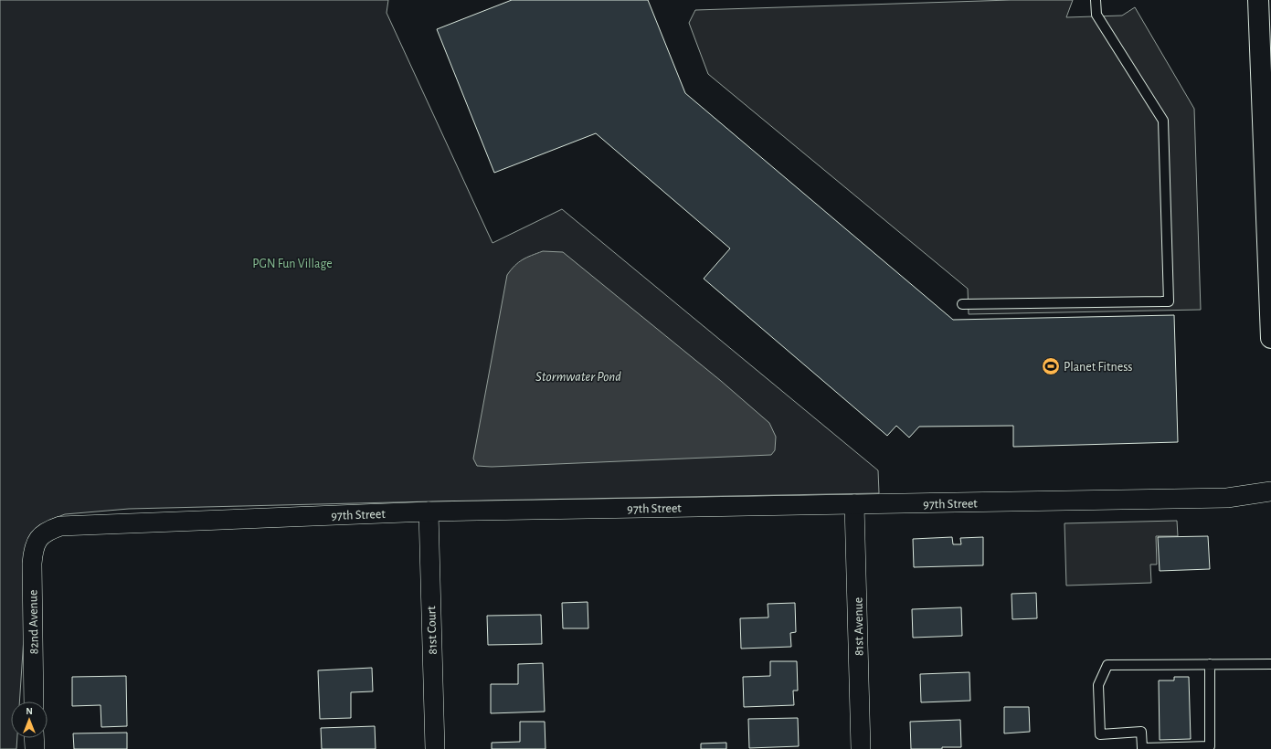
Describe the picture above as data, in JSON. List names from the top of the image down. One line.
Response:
{"streets":{"street":["97th Street","82nd Avenue","81st Avenue","81st Court"]},"crossings":[["97th Street","82nd Avenue"],["97th Street","81st Avenue"],["97th Street","81st Court"]],"water":["Stormwater Pond"],"parks":["PGN Fun Village"],"places":{"sports":["Planet Fitness"]},"north":"top"}
